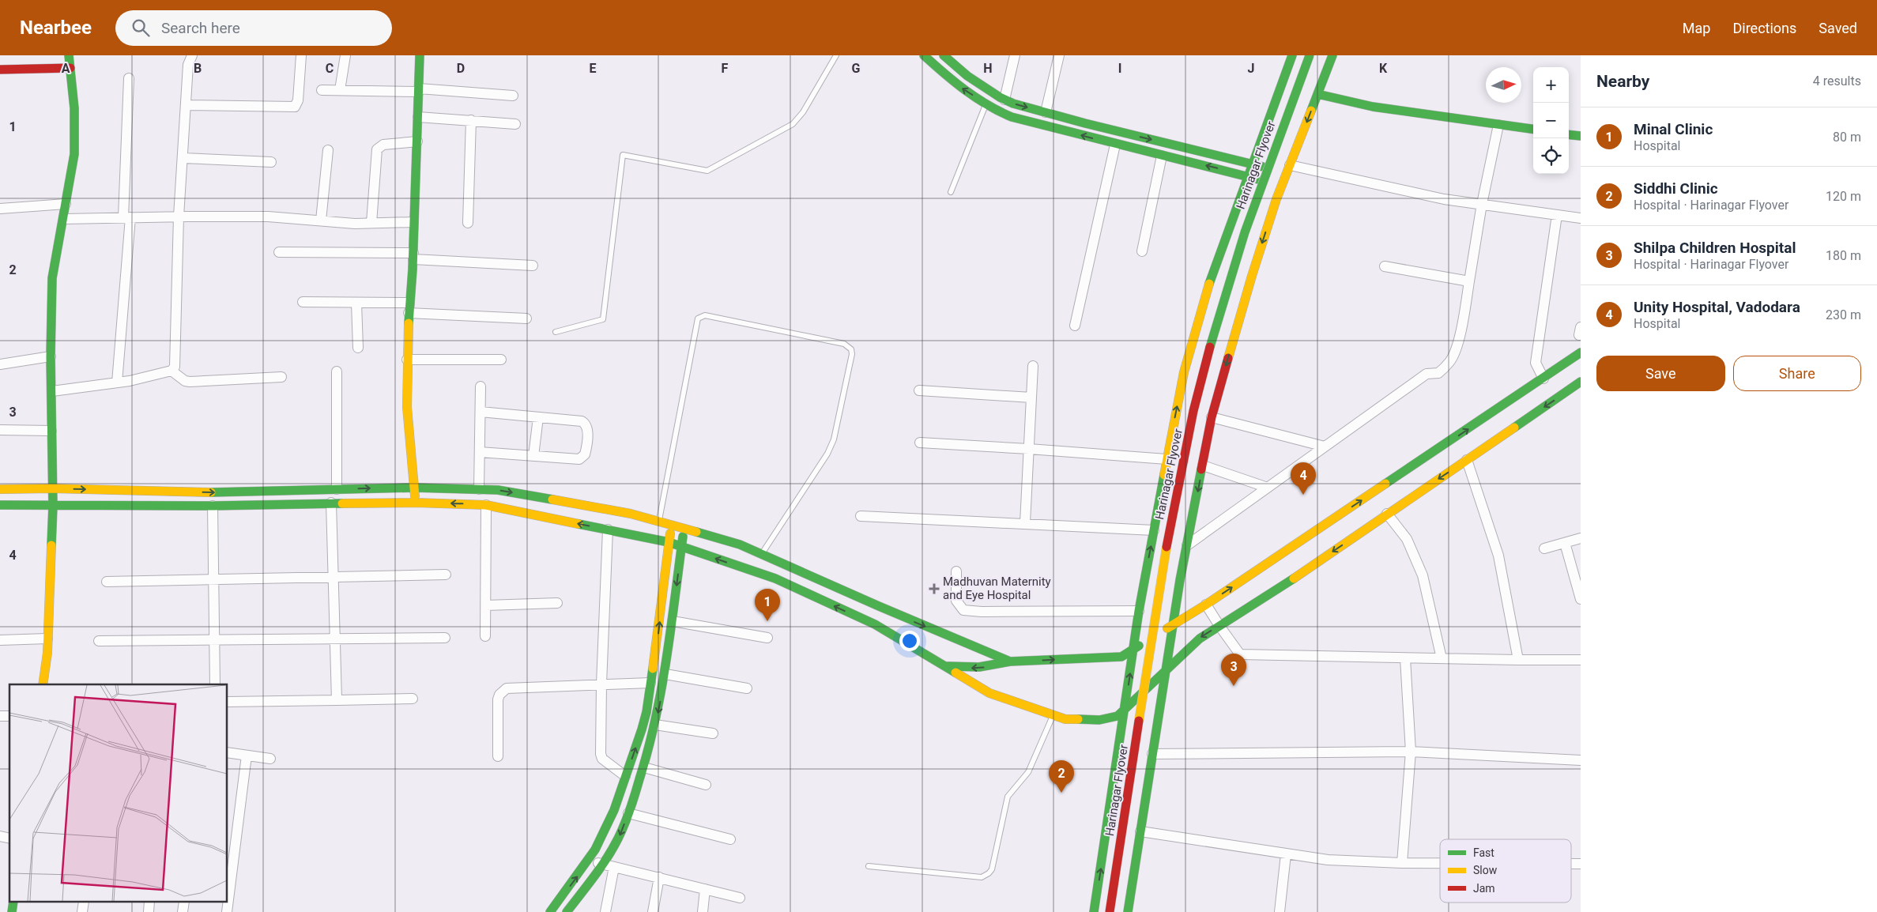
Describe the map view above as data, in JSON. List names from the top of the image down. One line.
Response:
{"streets":{"street":["Harinagar Flyover"]},"places":{"health":["Madhuvan Maternity and Eye Hospital"]},"legend":["Fast","Slow","Jam"],"north":"right","page":{"header":"Nearbee","search":"Search here","nav":["Map","Directions","Saved"],"heading":["Nearby","4 results"],"map_buttons":["+","−"],"list":[{"mark":"1","name":"Minal Clinic","note":"Hospital","value":"80 m"},{"mark":"2","name":"Siddhi Clinic","note":"Hospital · Harinagar Flyover","value":"120 m"},{"mark":"3","name":"Shilpa Children Hospital","note":"Hospital · Harinagar Flyover","value":"180 m"},{"mark":"4","name":"Unity Hospital, Vadodara","note":"Hospital","value":"230 m"}],"buttons":["Save","Share"],"pins":["4","1","3","2"]},"grid":{"columns":["A","B","C","D","E","F","G","H","I","J","K"],"rows":["1","2","3","4"]}}
